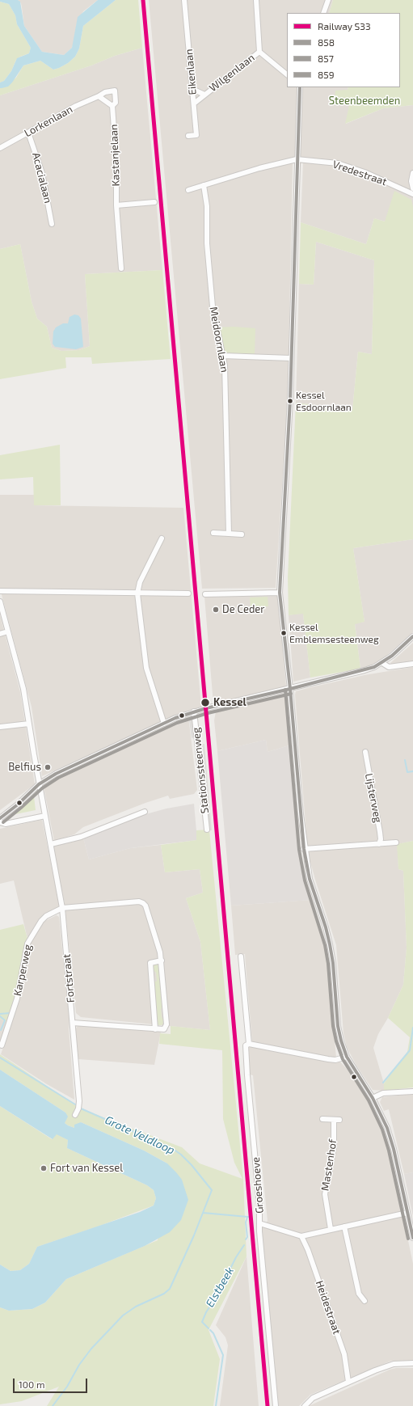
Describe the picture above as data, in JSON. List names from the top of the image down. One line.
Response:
{"streets":{"street":["Eikenlaan","Wilgenlaan","Lorkenlaan","Kastanjelaan","Vredestraat","Acacialaan","Meidoornlaan","Stationssteenweg","Lijsterweg","Karperweg","Fortstraat","Mastenhof","Groeshoeve","Heidestraat"]},"crossings":[["Eikenlaan","Wilgenlaan"],["Lorkenlaan","Kastanjelaan"],["Lorkenlaan","Acacialaan"],["Stationssteenweg","Fortstraat"],["Karperweg","Fortstraat"]],"water":["Grote Veldloop","Elstbeek"],"parks":["Steenbeemden"],"places":["Kessel Esdoornlaan","De Ceder","Kessel Emblemsesteenweg","Kessel","Belfius","Fort van Kessel"],"lines":["rail line S33","transit line 858","transit line 859","transit line 857"],"legend":["Railway S33","858","857","859"],"scale_bar":"100 m"}
